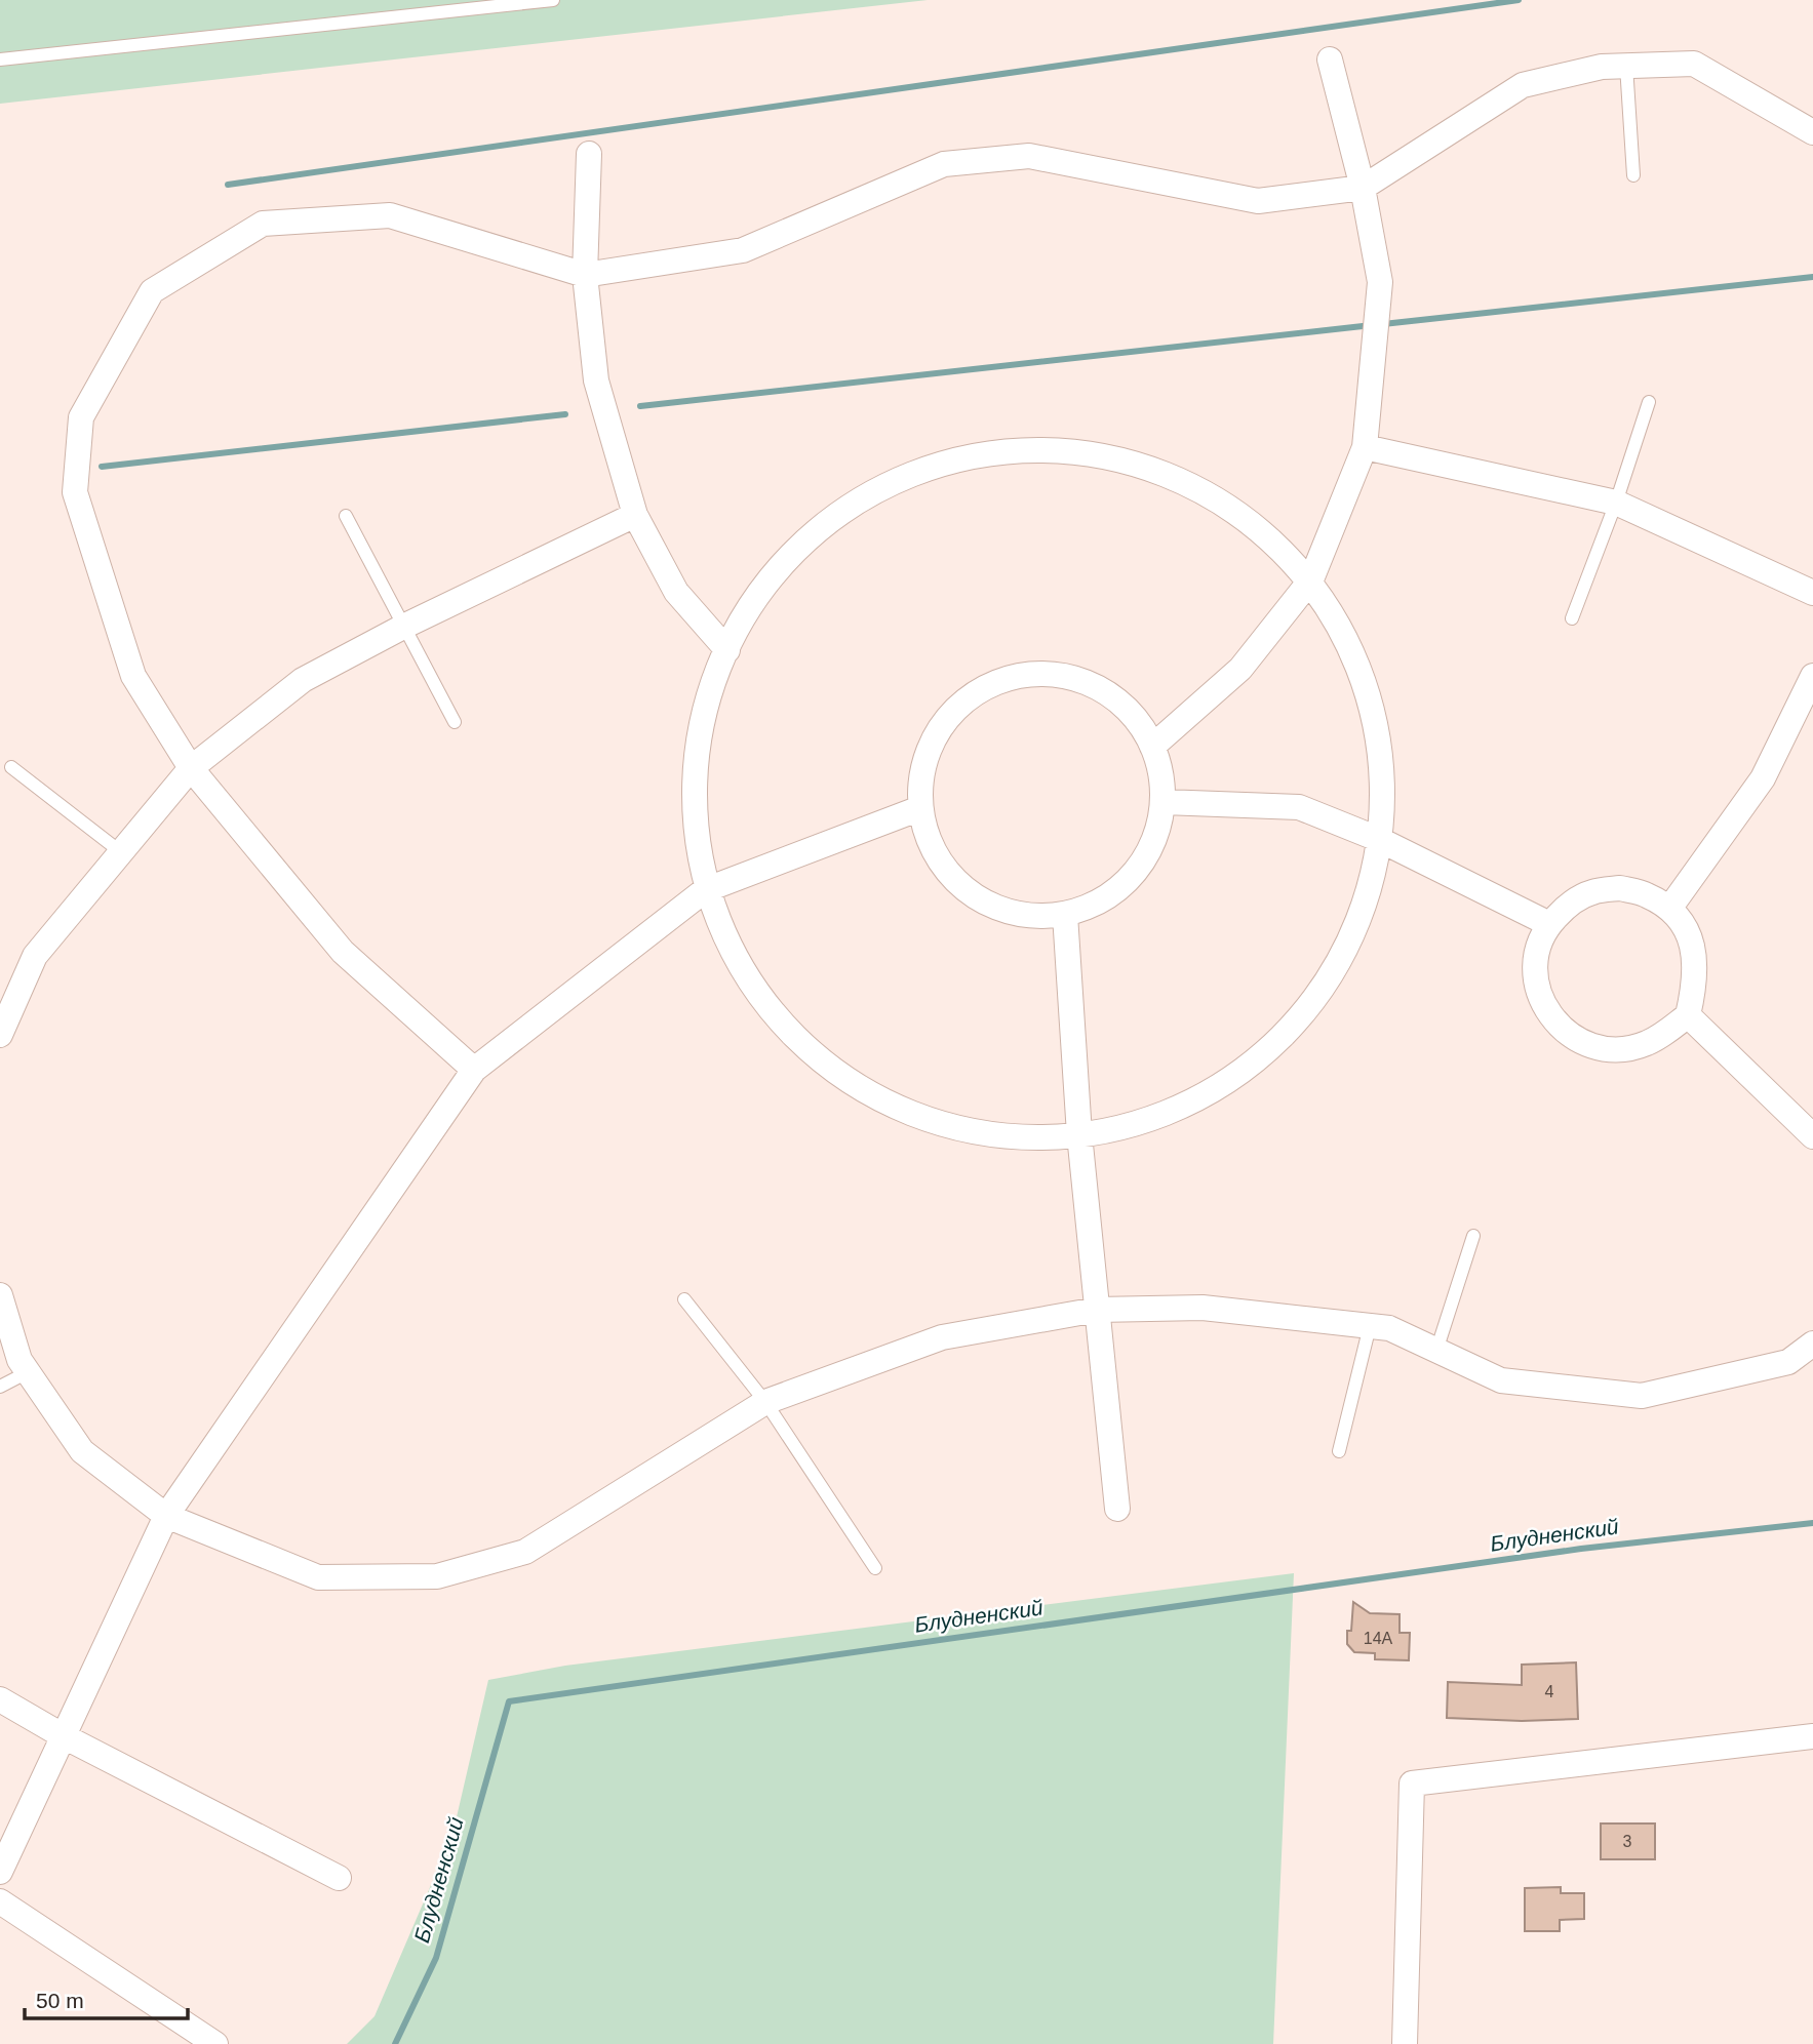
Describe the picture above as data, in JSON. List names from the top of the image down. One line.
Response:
{"water":["Блудненский"],"house_numbers":["14А","4","3"],"scale_bar":"50 m"}
